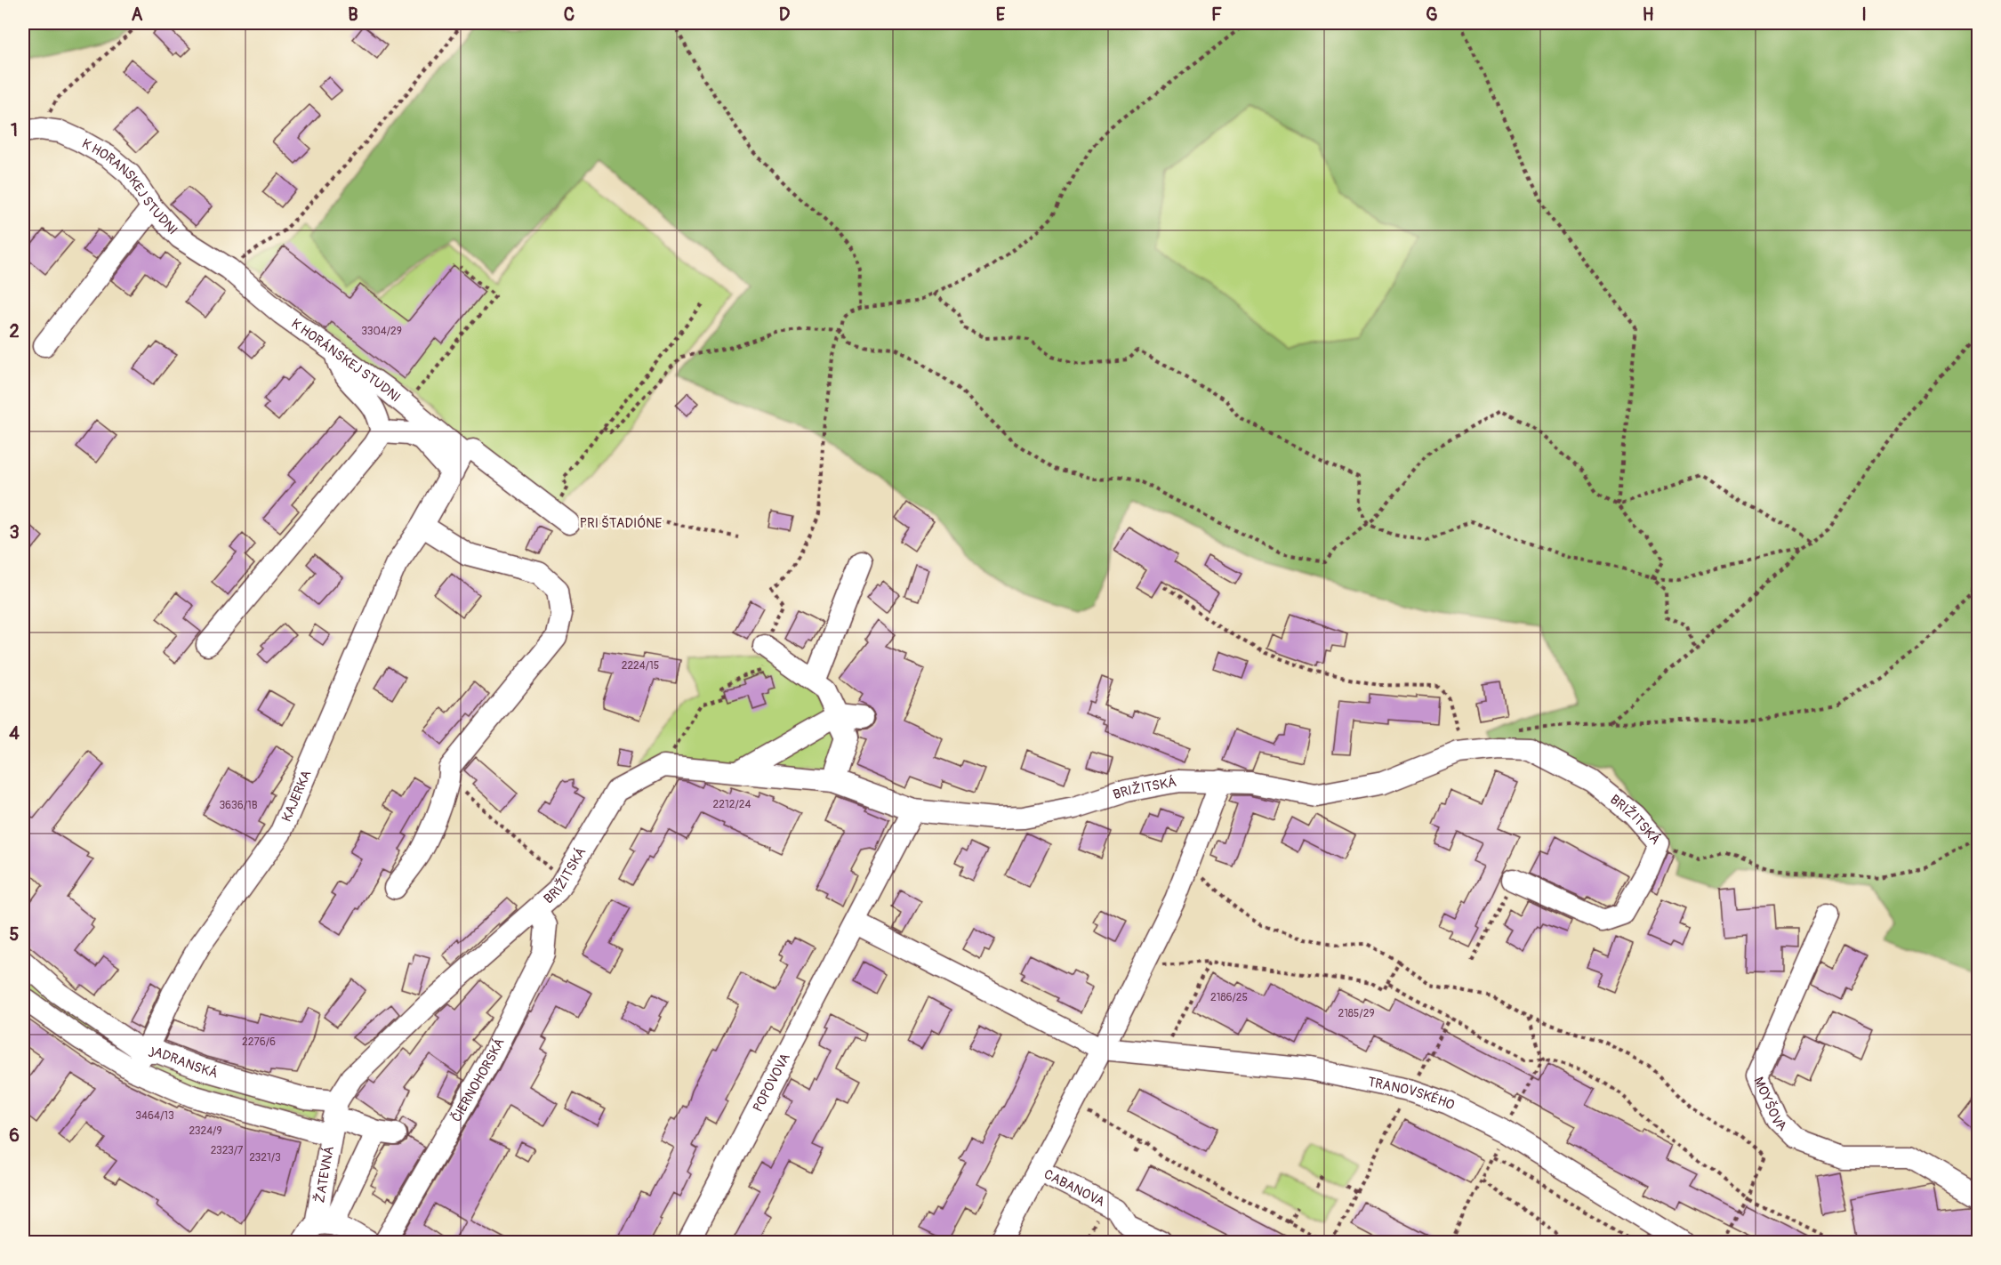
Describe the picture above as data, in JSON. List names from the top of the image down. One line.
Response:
{"streets":{"street":["K HORANSKEJ STUDNI","K HORÁNSKEJ STUDNI","PRI ŠTADIÓNE","BRIŽITSKÁ","KAJERKA","JADRANSKÁ","ČIERNOHORSKÁ","POPOVOVA","TRANOVSKÉHO","MOYŠOVA","ŽATEVNÁ","CABANOVA"]},"crossings":[["K HORANSKEJ STUDNI","K HORÁNSKEJ STUDNI"],["K HORÁNSKEJ STUDNI","PRI ŠTADIÓNE"],["K HORÁNSKEJ STUDNI","KAJERKA"],["PRI ŠTADIÓNE","KAJERKA"],["BRIŽITSKÁ","JADRANSKÁ"],["BRIŽITSKÁ","ČIERNOHORSKÁ"],["BRIŽITSKÁ","POPOVOVA"],["BRIŽITSKÁ","ŽATEVNÁ"],["KAJERKA","JADRANSKÁ"],["JADRANSKÁ","ŽATEVNÁ"]],"house_numbers":["3304/29","2224/15","2212/24","3636/1B","2186/25","2185/29","2276/6","3464/13","2324/9","2323/7","2321/3"],"grid":{"columns":["A","B","C","D","E","F","G","H","I"],"rows":["1","2","3","4","5","6"]}}
